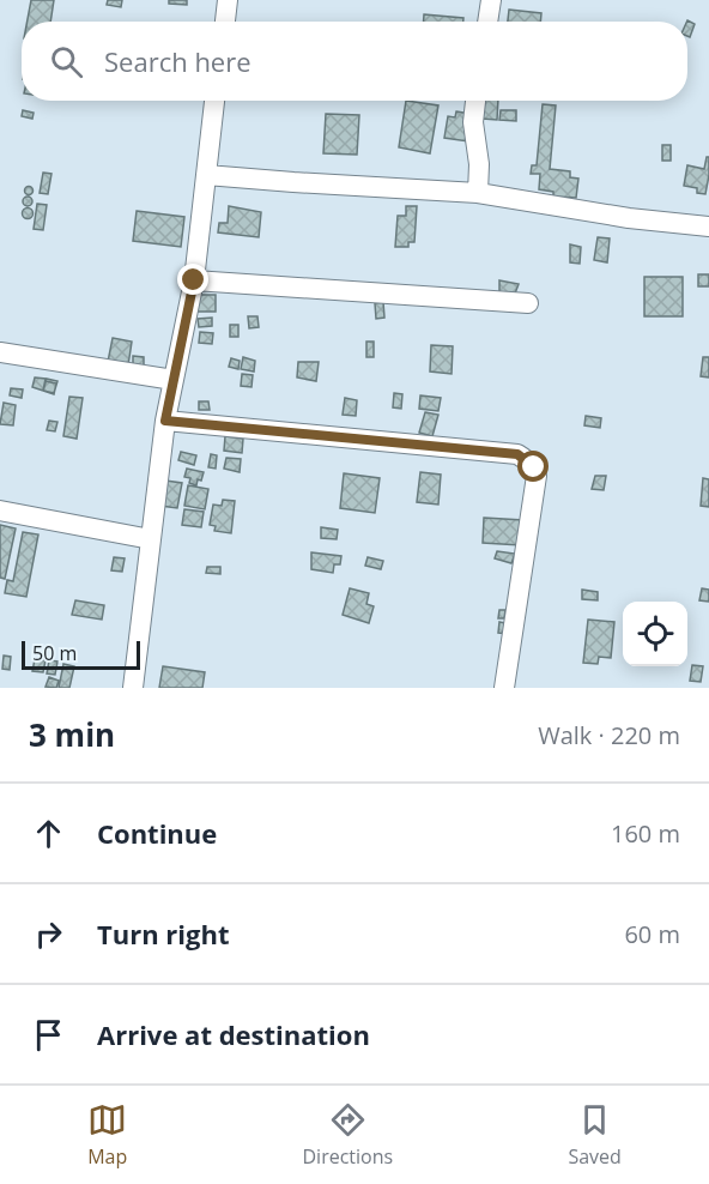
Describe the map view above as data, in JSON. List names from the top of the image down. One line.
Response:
{"scale_bar":"50 m","page":{"search":"Search here","scale":"50 m","heading":["3 min","Walk · 220 m"],"list":[["Continue","160 m"],["Turn right","60 m"],"Arrive at destination"],"nav":["Map","Directions","Saved"]}}
